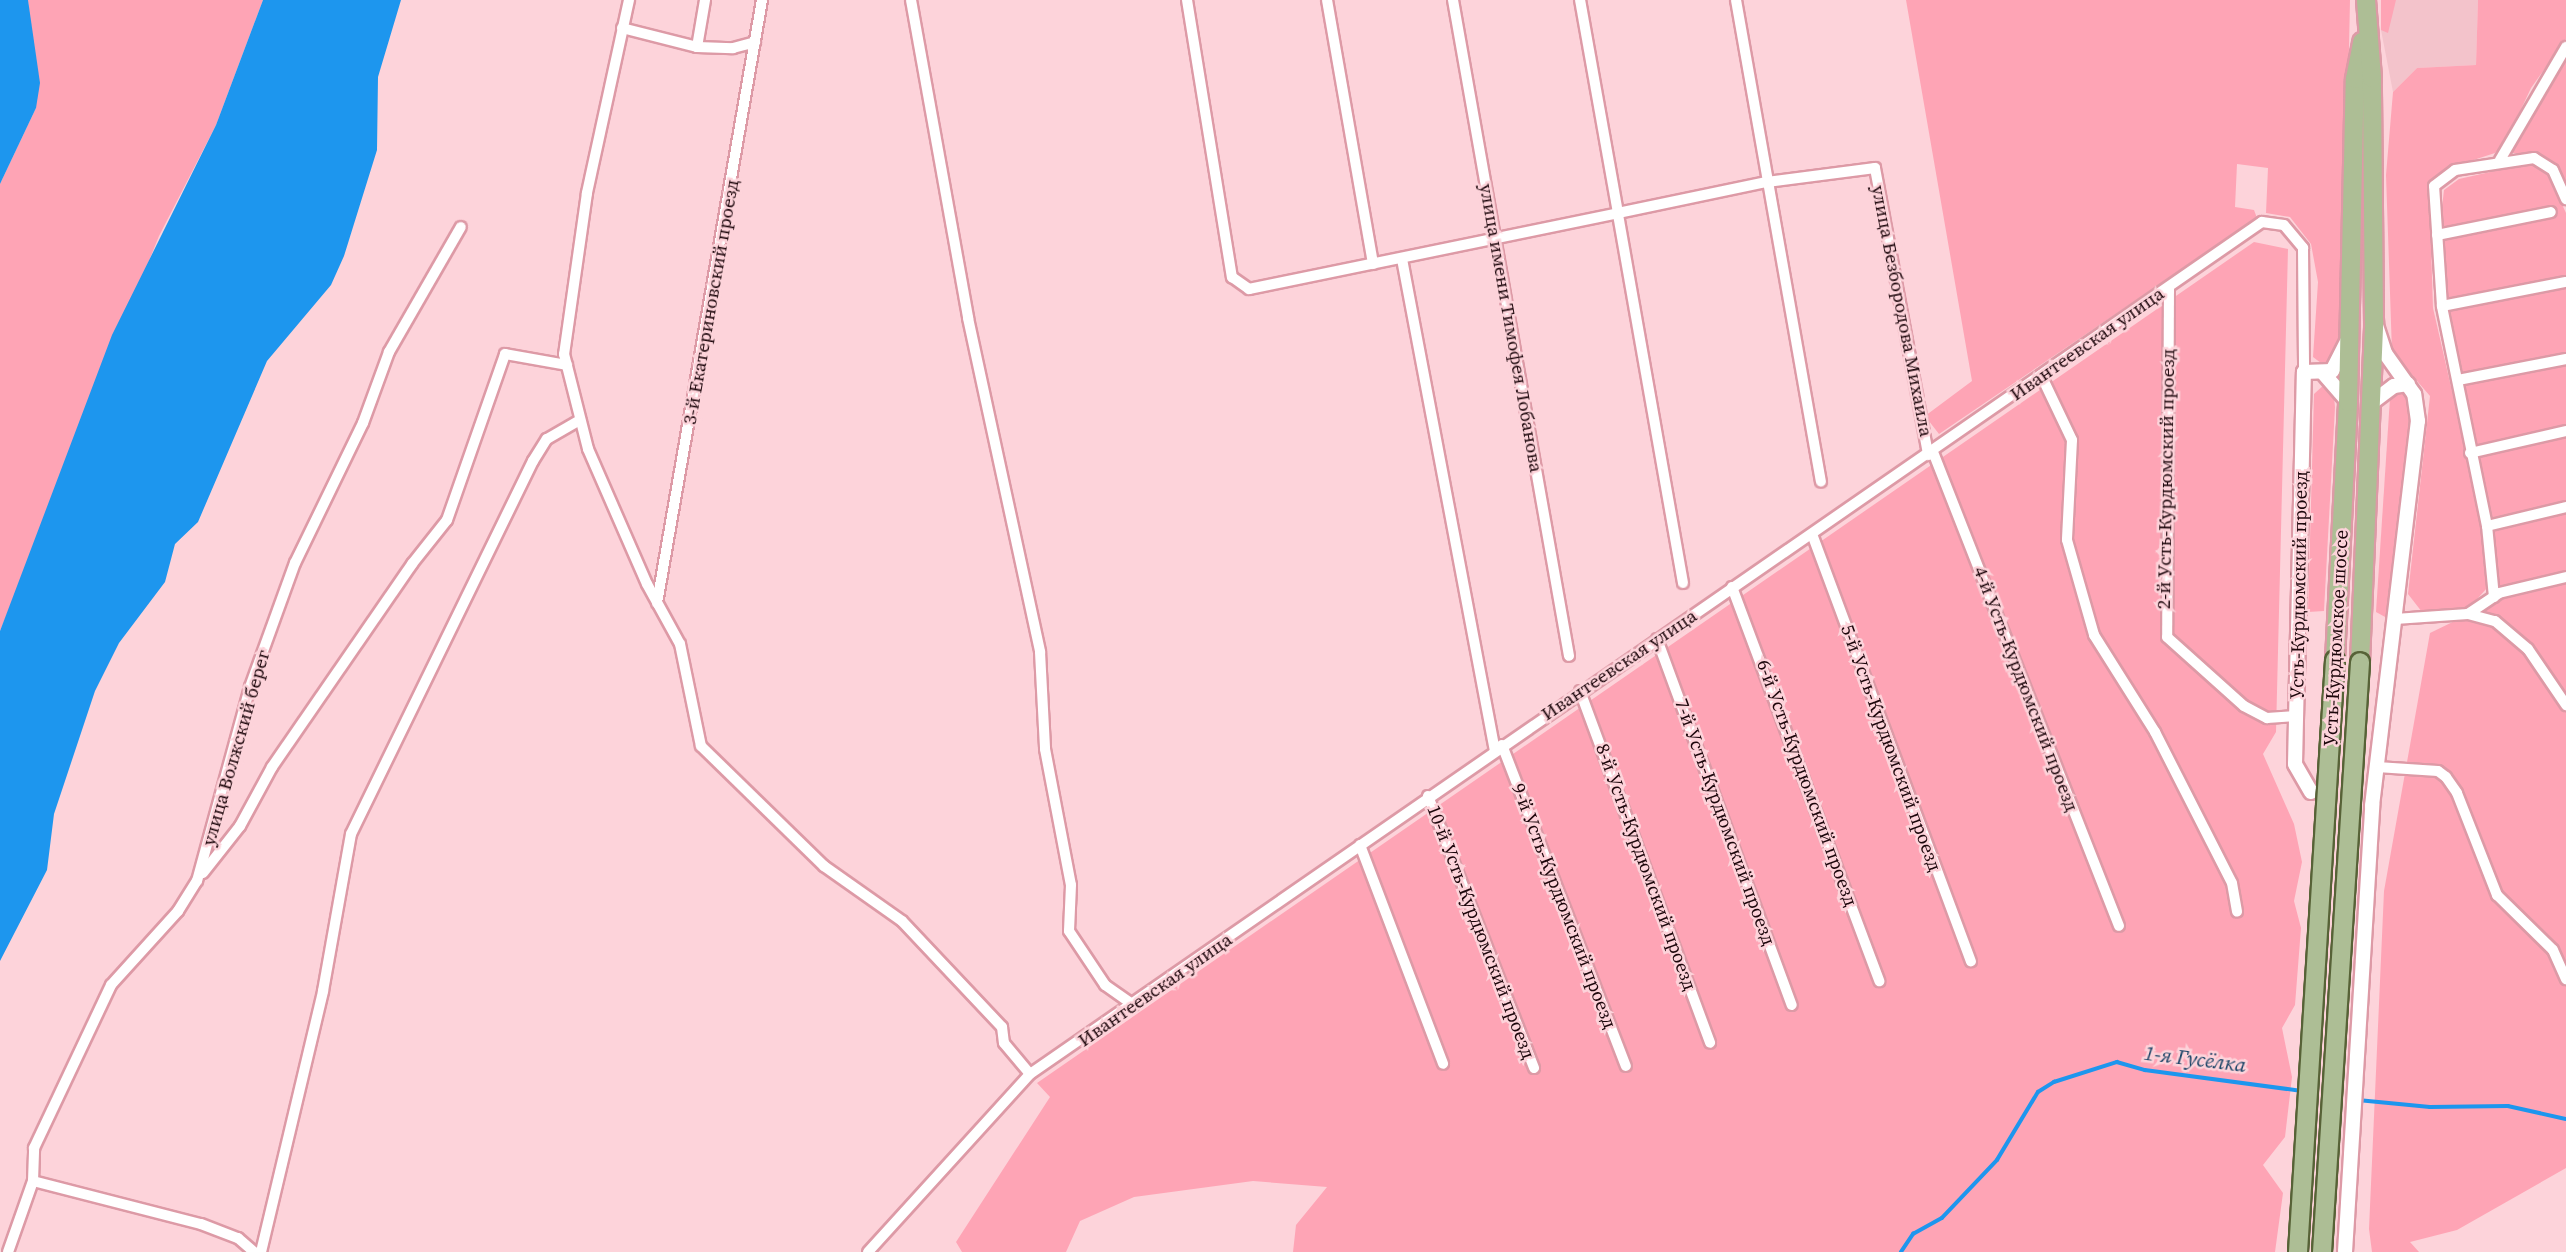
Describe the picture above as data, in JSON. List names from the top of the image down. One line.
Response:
{"streets":{"main road":["Усть-Курдюмское шоссе"],"street":["3-й Екатериновский проезд","улица Безбородова Михаила","улица имени Тимофея Лобанова","Ивантеевская улица","2-й Усть-Курдюмский проезд","Усть-Курдюмский проезд","4-й Усть-Курдюмский проезд","улица Волжский берег","5-й Усть-Курдюмский проезд","6-й Усть-Курдюмский проезд","7-й Усть-Курдюмский проезд","8-й Усть-Курдюмский проезд","9-й Усть-Курдюмский проезд","10-й Усть-Курдюмский проезд"]},"crossings":[["улица Безбородова Михаила","Ивантеевская улица"],["улица Безбородова Михаила","4-й Усть-Курдюмский проезд"],["Ивантеевская улица","2-й Усть-Курдюмский проезд"],["Ивантеевская улица","Усть-Курдюмский проезд"],["Ивантеевская улица","4-й Усть-Курдюмский проезд"],["Ивантеевская улица","5-й Усть-Курдюмский проезд"],["Ивантеевская улица","6-й Усть-Курдюмский проезд"],["Ивантеевская улица","7-й Усть-Курдюмский проезд"],["Ивантеевская улица","8-й Усть-Курдюмский проезд"],["Ивантеевская улица","9-й Усть-Курдюмский проезд"],["Ивантеевская улица","10-й Усть-Курдюмский проезд"],["2-й Усть-Курдюмский проезд","Усть-Курдюмский проезд"]],"water":["1-я Гусёлка"]}
